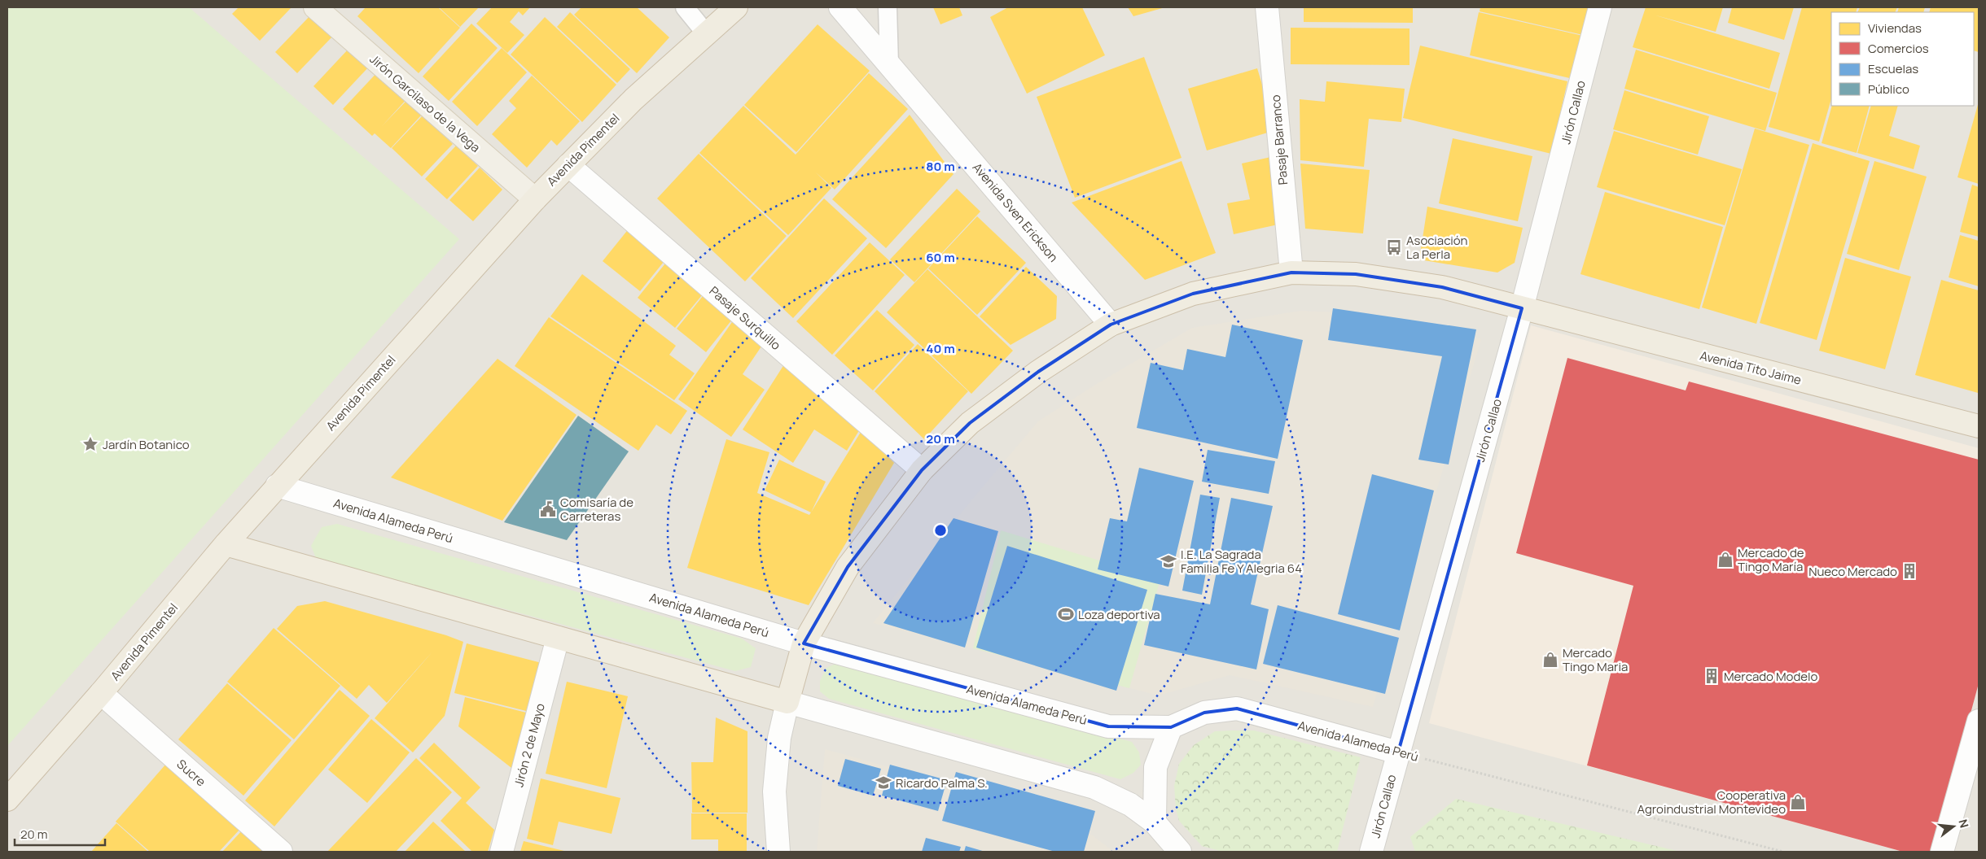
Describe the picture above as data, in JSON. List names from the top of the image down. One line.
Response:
{"streets":{"highway":["Avenida Pimentel","Avenida Tito Jaime"],"main road":["Jirón Garcilaso de la Vega"],"street":["Jirón Callao","Pasaje Barranco","Avenida Sven Erickson","Pasaje Surquillo","Avenida Alameda Perú","Jirón 2 de Mayo","Sucre"]},"crossings":[["Jirón Garcilaso de la Vega","Avenida Pimentel"],["Jirón Callao","Avenida Tito Jaime"],["Jirón Callao","Avenida Alameda Perú"],["Pasaje Barranco","Avenida Tito Jaime"],["Avenida Pimentel","Pasaje Surquillo"],["Avenida Pimentel","Avenida Alameda Perú"],["Avenida Pimentel","Sucre"],["Avenida Sven Erickson","Avenida Tito Jaime"],["Pasaje Surquillo","Avenida Tito Jaime"],["Avenida Tito Jaime","Avenida Alameda Perú"]],"places":{"bus stop":["Asociación La Perla"],"place":["Jardín Botanico"],"public building":["Comisaría de Carreteras"],"shop":["Mercado de Tingo María","Mercado Tingo Maria","Cooperativa Agroindustrial Montevideo"],"school or university":["I.E. La Sagrada Familia Fe Y Alegria 64","Ricardo Palma S."],"building":["Nueco Mercado","Mercado Modelo"],"sports":["Loza deportiva"]},"legend":["Viviendas","Comercios","Escuelas","Público"],"scale_bar":"20 m","north":"right","rings":["80 m","60 m","40 m","20 m"]}
